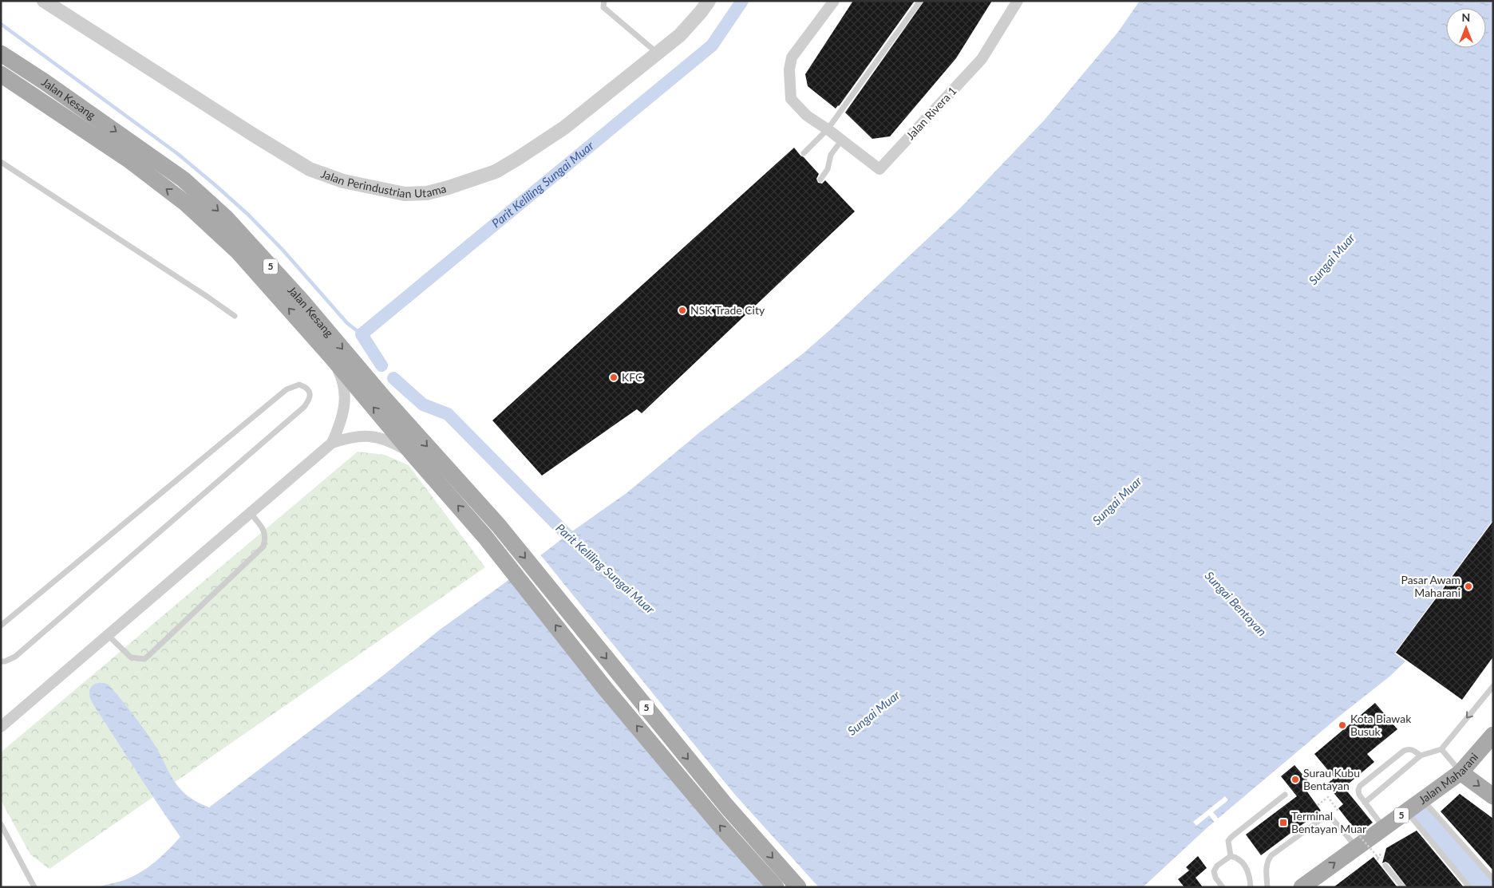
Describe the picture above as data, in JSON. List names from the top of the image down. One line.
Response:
{"streets":{"main road":["Jalan Kesang","5","Jalan Maharani"],"street":["Jalan Rivera 1","Jalan Perindustrian Utama"]},"water":["Parit Keliling Sungai Muar","Sungai Muar","Sungai Bentayan"],"places":{"other":["NSK Trade City","KFC","Pasar Awam Maharani","Kota Biawak Busuk","Surau Kubu Bentayan"],"transit":["Terminal Bentayan Muar"]},"north":"top"}
